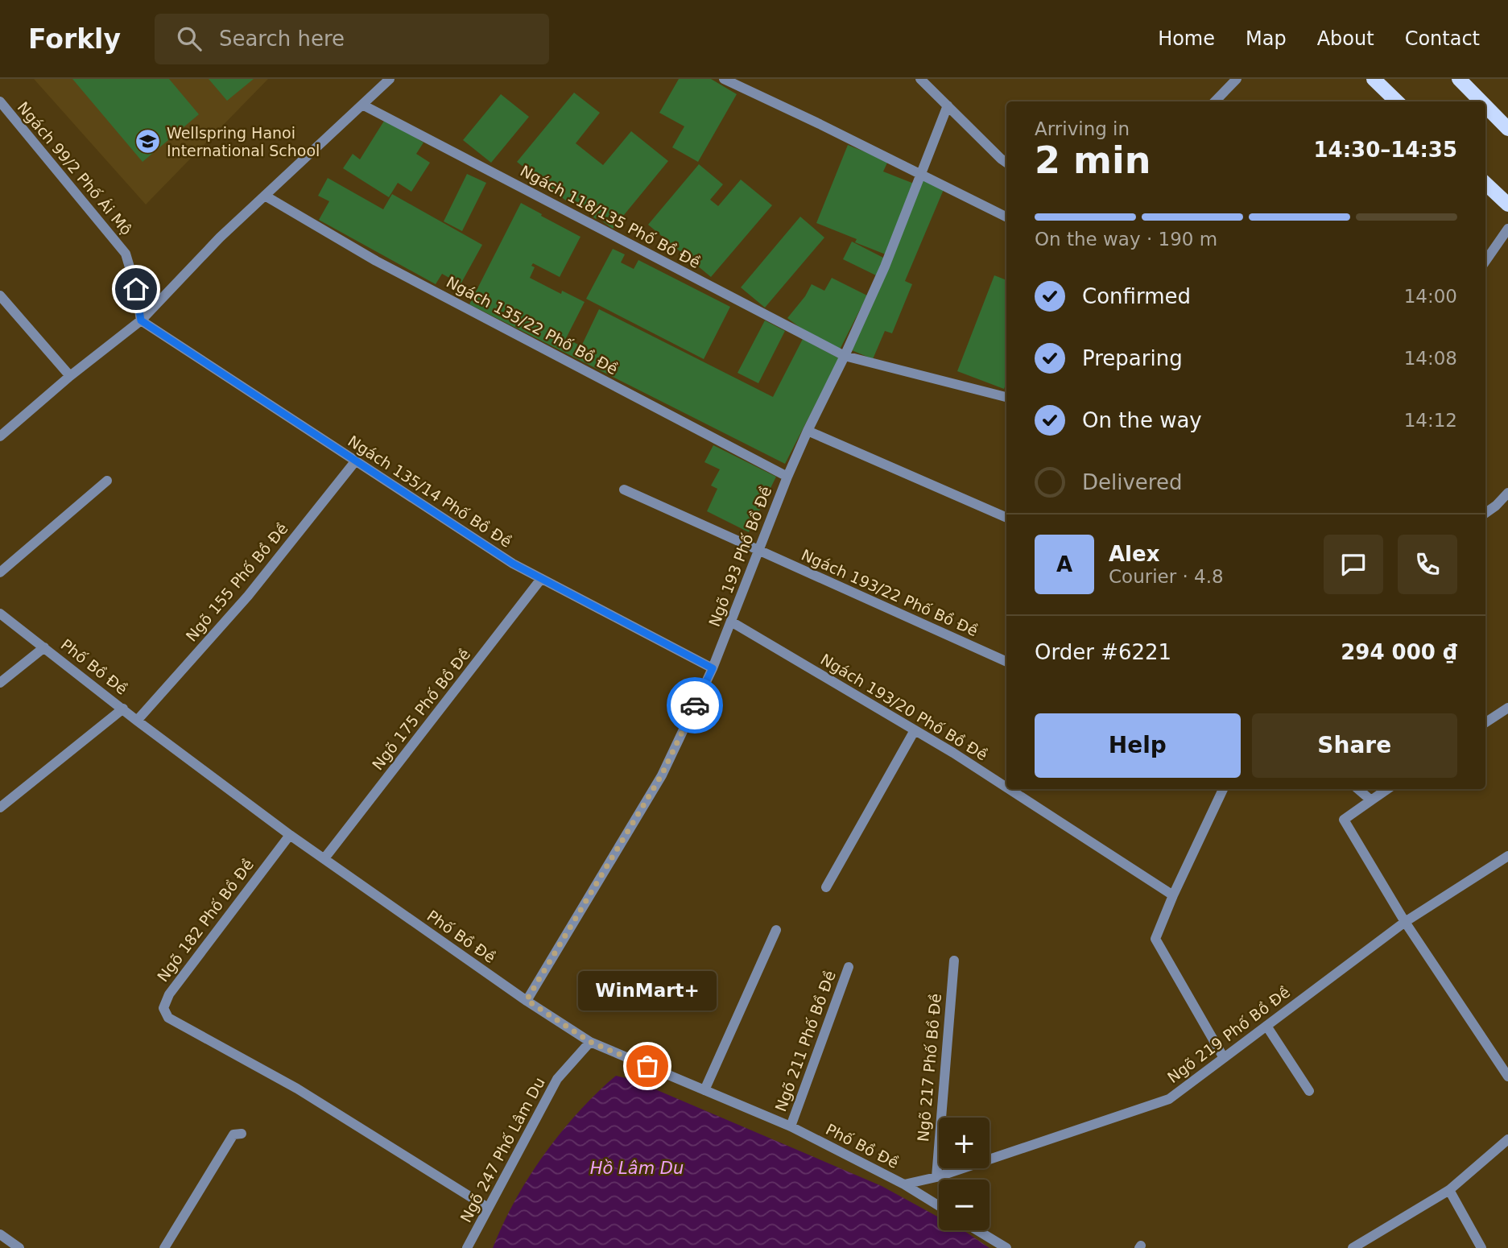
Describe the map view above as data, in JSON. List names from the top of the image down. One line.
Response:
{"streets":{"street":["Ngách 99/2 Phố Ái Mộ","Ngách 118/135 Phố Bồ Đề","Ngách 135/22 Phố Bồ Đề","Ngách 135/14 Phố Bồ Đề","Ngõ 193 Phố Bồ Đề","Ngõ 155 Phố Bồ Đề","Ngách 193/22 Phố Bồ Đề","Phố Bồ Đề","Ngách 193/20 Phố Bồ Đề","Ngõ 175 Phố Bồ Đề","Ngõ 182 Phố Bồ Đề","Ngõ 219 Phố Bồ Đề","Ngõ 211 Phố Bồ Đề","Ngõ 217 Phố Bồ Đề","Ngõ 247 Phố Lâm Du"]},"crossings":[["Ngách 99/2 Phố Ái Mộ","Ngách 135/14 Phố Bồ Đề"],["Ngách 118/135 Phố Bồ Đề","Ngõ 193 Phố Bồ Đề"],["Ngách 135/22 Phố Bồ Đề","Ngõ 193 Phố Bồ Đề"],["Ngách 135/14 Phố Bồ Đề","Ngõ 193 Phố Bồ Đề"],["Ngách 135/14 Phố Bồ Đề","Ngõ 155 Phố Bồ Đề"],["Ngách 135/14 Phố Bồ Đề","Ngõ 175 Phố Bồ Đề"],["Ngõ 193 Phố Bồ Đề","Ngách 193/22 Phố Bồ Đề"],["Ngõ 193 Phố Bồ Đề","Phố Bồ Đề"],["Ngõ 193 Phố Bồ Đề","Ngách 193/20 Phố Bồ Đề"],["Ngõ 155 Phố Bồ Đề","Phố Bồ Đề"],["Phố Bồ Đề","Ngõ 175 Phố Bồ Đề"],["Phố Bồ Đề","Ngõ 182 Phố Bồ Đề"],["Phố Bồ Đề","Ngõ 219 Phố Bồ Đề"],["Phố Bồ Đề","Ngõ 211 Phố Bồ Đề"],["Phố Bồ Đề","Ngõ 247 Phố Lâm Du"],["Ngõ 182 Phố Bồ Đề","Ngõ 247 Phố Lâm Du"],["Ngõ 219 Phố Bồ Đề","Ngõ 217 Phố Bồ Đề"]],"water":["Hồ Lâm Du"],"places":{"school or university":["Wellspring Hanoi International School"],"other":["WinMart+"]},"page":{"header":"Forkly","search":"Search here","nav":["Home","Map","About","Contact"],"heading":["2 min","Arriving in","14:30–14:35"],"panel":["Alex","Courier · 4.8","Order #6221","294 000 ₫"],"bar":"On the way · 190 m","list":[["Confirmed","14:00"],["Preparing","14:08"],["On the way","14:12"],"Delivered"],"round":"A","buttons":["Help","Share"],"bubble":"WinMart+","map_buttons":["+","−"]}}
